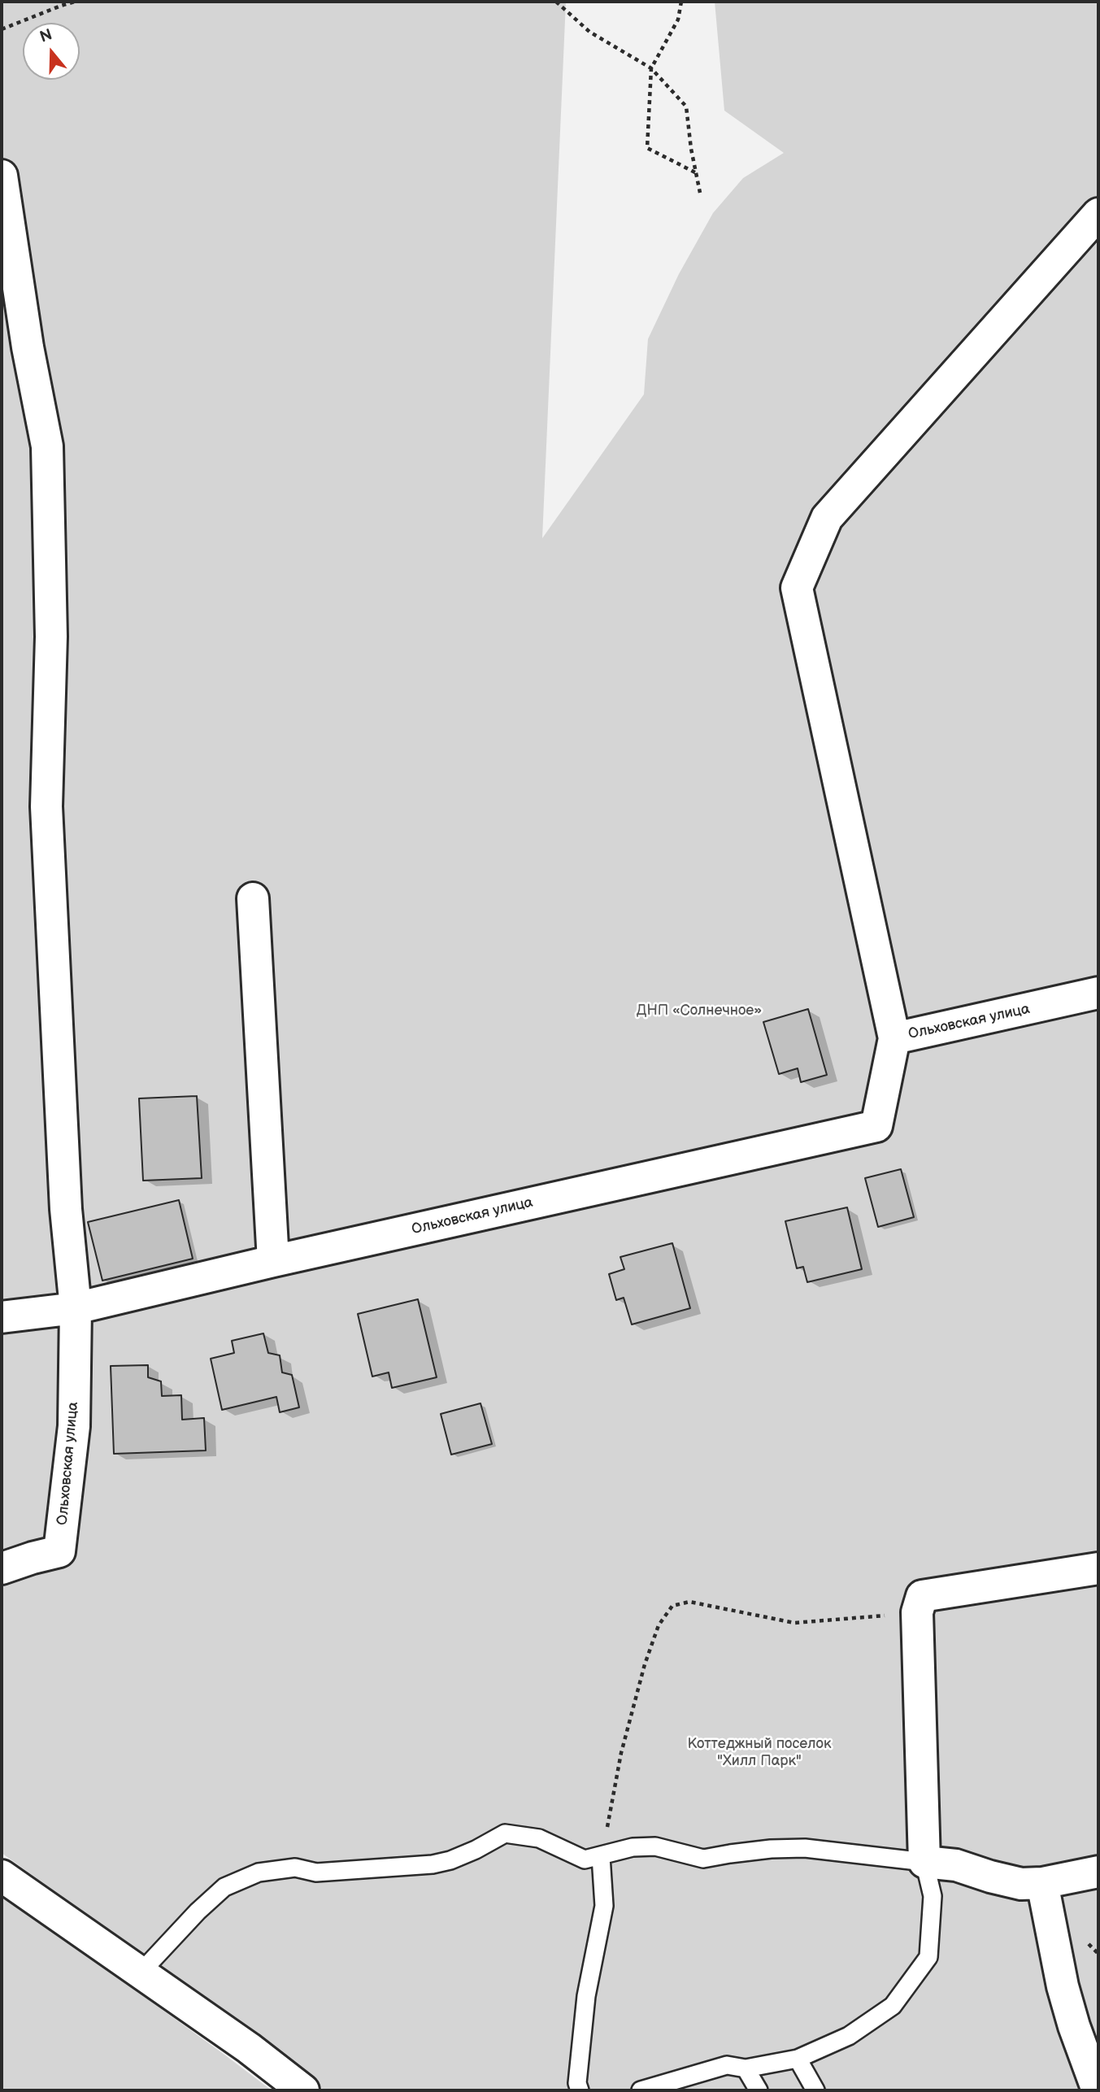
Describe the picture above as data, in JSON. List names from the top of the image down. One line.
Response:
{"streets":{"street":["Ольховская улица"]},"parks":["ДНП «Солнечное»","Коттеджный поселок \"Хилл Парк\""],"north":"top"}
